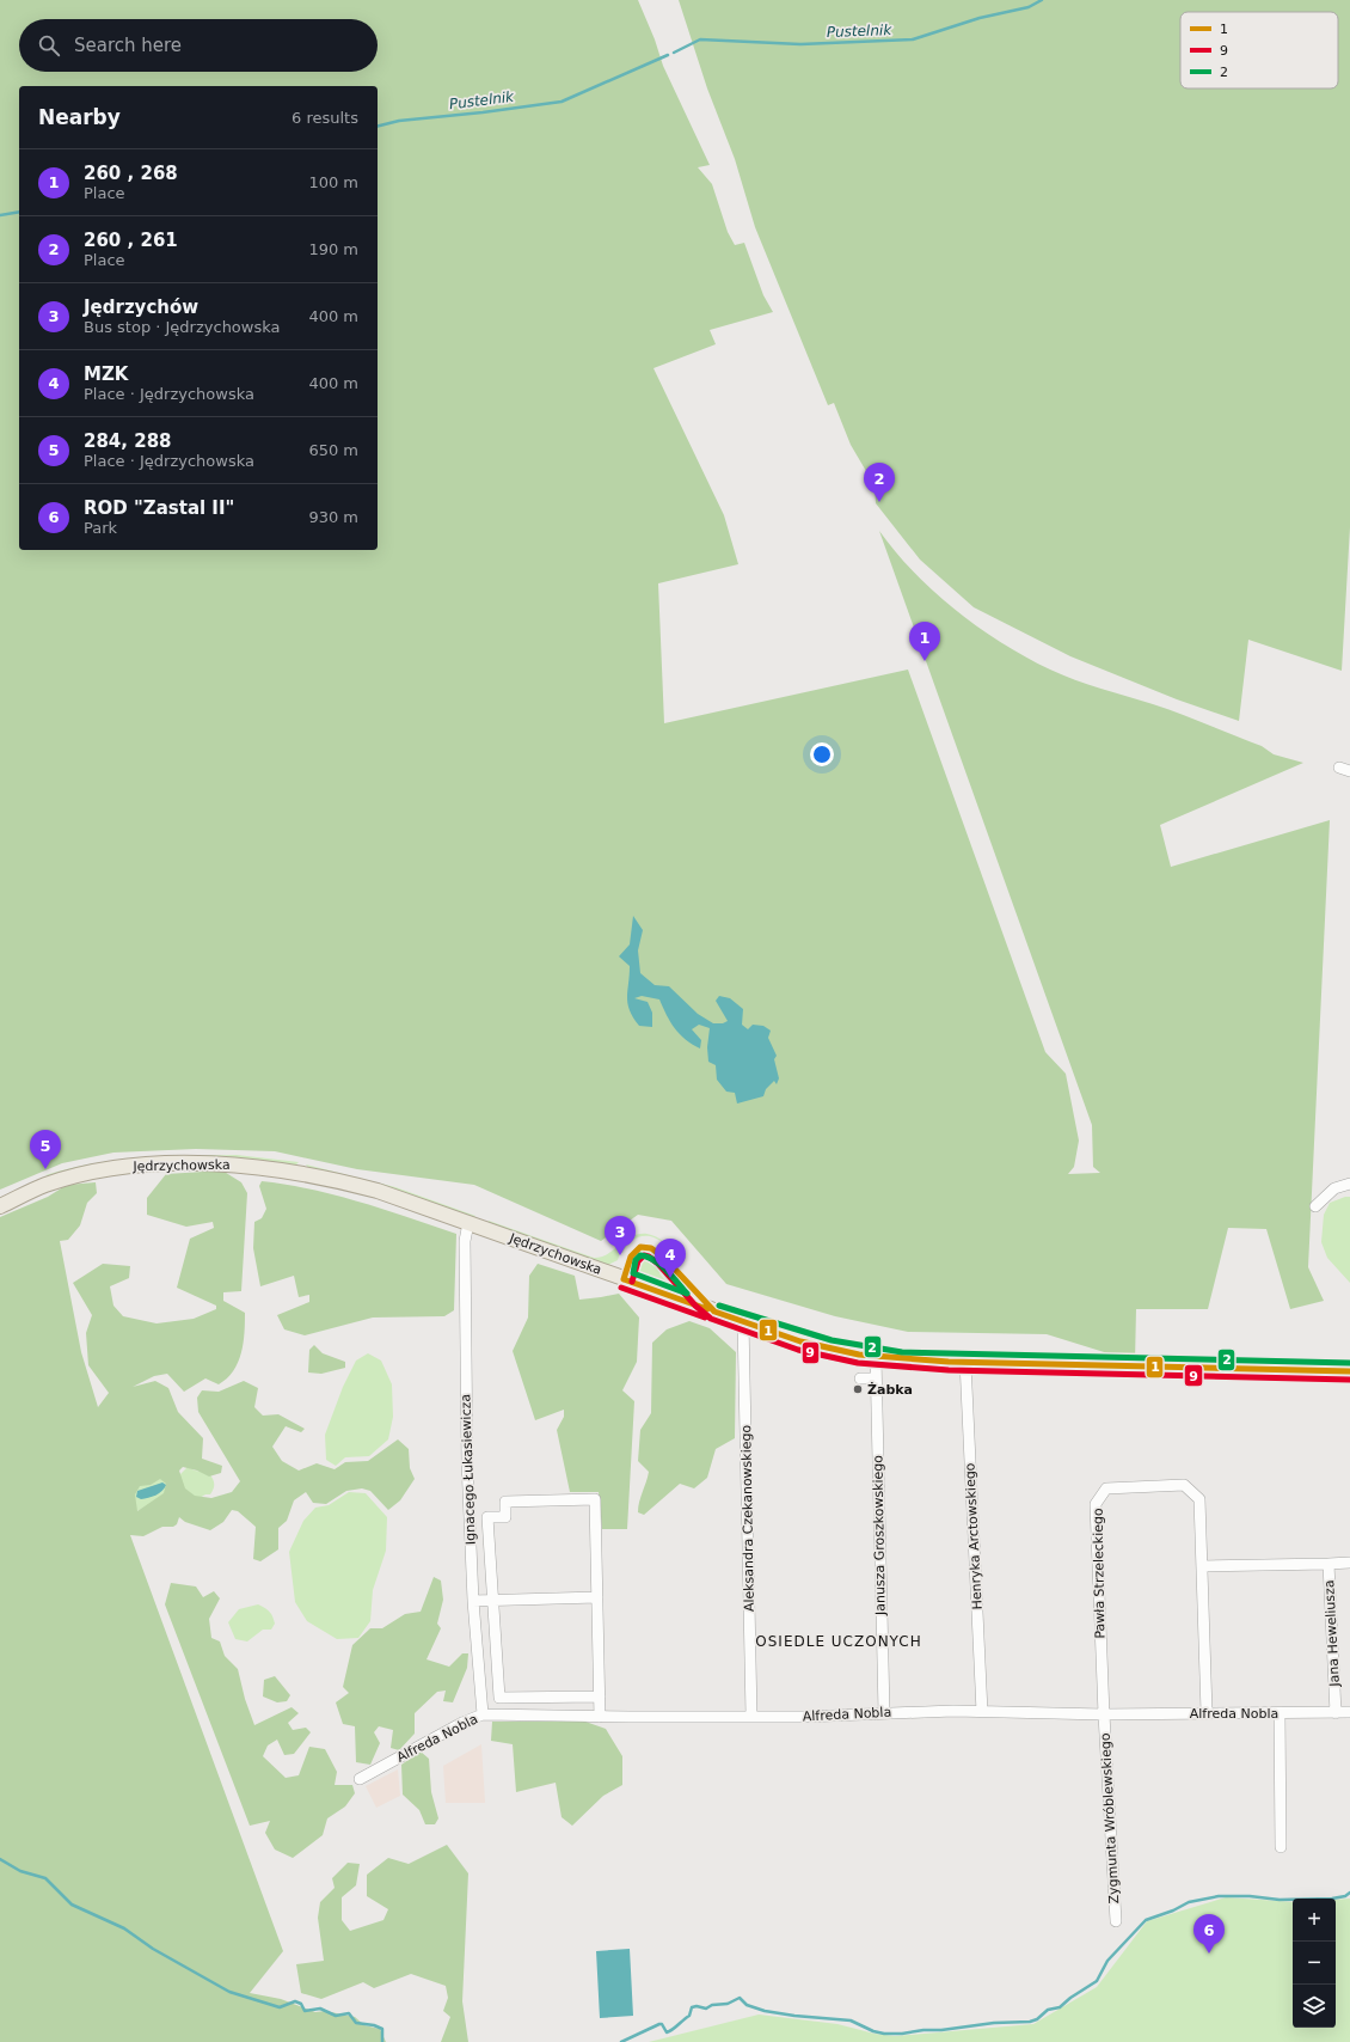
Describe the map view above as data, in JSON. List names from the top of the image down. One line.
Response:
{"streets":{"main road":["Jędrzychowska"],"street":["Ignacego Łukasiewicza","Aleksandra Czekanowskiego","Janusza Groszkowskiego","Henryka Arctowskiego","Pawła Strzeleckiego","Jana Heweliusza","Alfreda Nobla","Zygmunta Wróblewskiego"]},"crossings":[["Jędrzychowska","Ignacego Łukasiewicza"],["Jędrzychowska","Aleksandra Czekanowskiego"],["Jędrzychowska","Janusza Groszkowskiego"],["Jędrzychowska","Henryka Arctowskiego"],["Ignacego Łukasiewicza","Alfreda Nobla"],["Aleksandra Czekanowskiego","Alfreda Nobla"],["Janusza Groszkowskiego","Alfreda Nobla"],["Henryka Arctowskiego","Alfreda Nobla"],["Pawła Strzeleckiego","Jana Heweliusza"],["Pawła Strzeleckiego","Alfreda Nobla"],["Pawła Strzeleckiego","Zygmunta Wróblewskiego"],["Jana Heweliusza","Alfreda Nobla"],["Alfreda Nobla","Zygmunta Wróblewskiego"]],"districts":["OSIEDLE UCZONYCH"],"water":["Pustelnik"],"places":["Żabka"],"lines":["transit line 1","transit line 9","transit line 2"],"legend":["1","9","2"],"page":{"search":"Search here","heading":["Nearby","6 results"],"list":[{"mark":"1","name":"260 , 268","note":"Place","value":"100 m"},{"mark":"2","name":"260 , 261","note":"Place","value":"190 m"},{"mark":"3","name":"Jędrzychów","note":"Bus stop · Jędrzychowska","value":"400 m"},{"mark":"4","name":"MZK","note":"Place · Jędrzychowska","value":"400 m"},{"mark":"5","name":"284, 288","note":"Place · Jędrzychowska","value":"650 m"},{"mark":"6","name":"ROD \"Zastal II\"","note":"Park","value":"930 m"}],"pins":["2","1","5","3","4","6"],"map_buttons":["+","−"]}}
